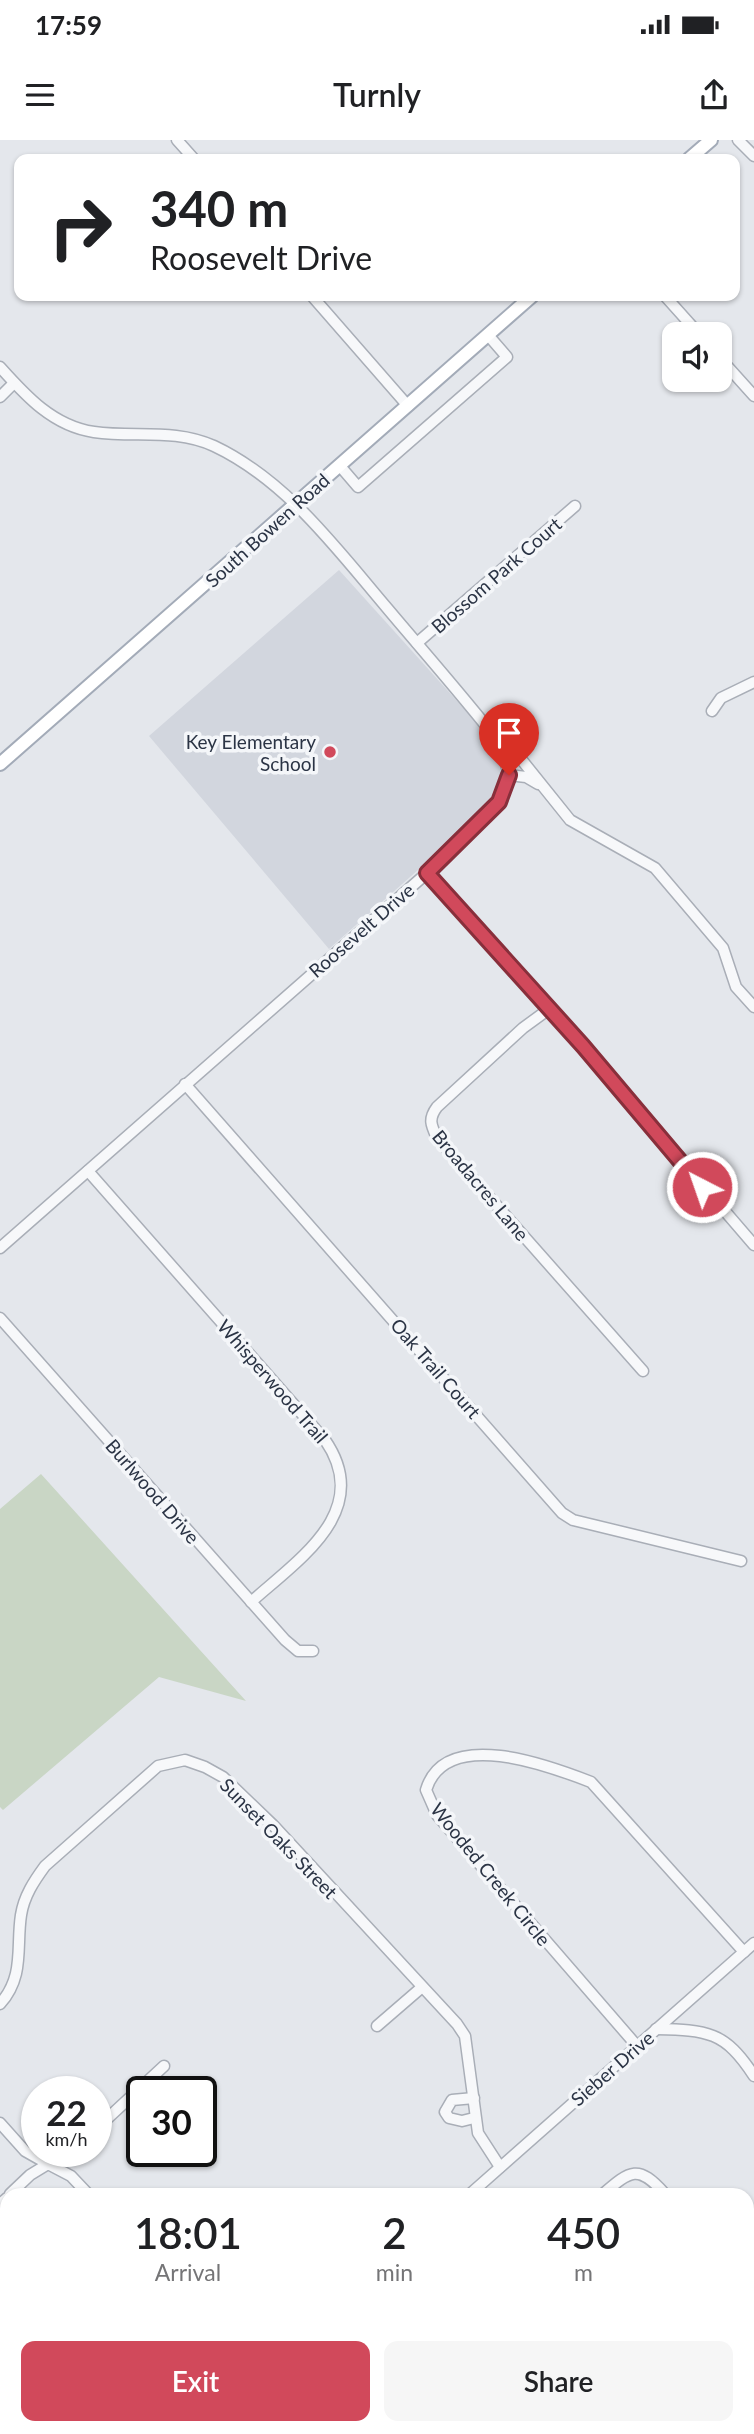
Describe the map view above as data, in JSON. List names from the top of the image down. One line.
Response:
{"streets":{"main road":["South Bowen Road"],"street":["Blossom Park Court","Roosevelt Drive","Broadacres Lane","Oak Trail Court","Whisperwood Trail","Burlwood Drive","Sunset Oaks Street","Wooded Creek Circle","Sieber Drive"]},"crossings":[["Roosevelt Drive","Oak Trail Court"],["Roosevelt Drive","Whisperwood Trail"],["Whisperwood Trail","Burlwood Drive"],["Sunset Oaks Street","Sieber Drive"],["Wooded Creek Circle","Sieber Drive"]],"places":["Key Elementary School"],"page":{"status":"17:59","header":"Turnly","turn":["340 m","Roosevelt Drive"],"speed":"22 km/h","limit":"30","eta":["18:01","Arrival","2","min","450","m"],"buttons":["Exit","Share"]}}
